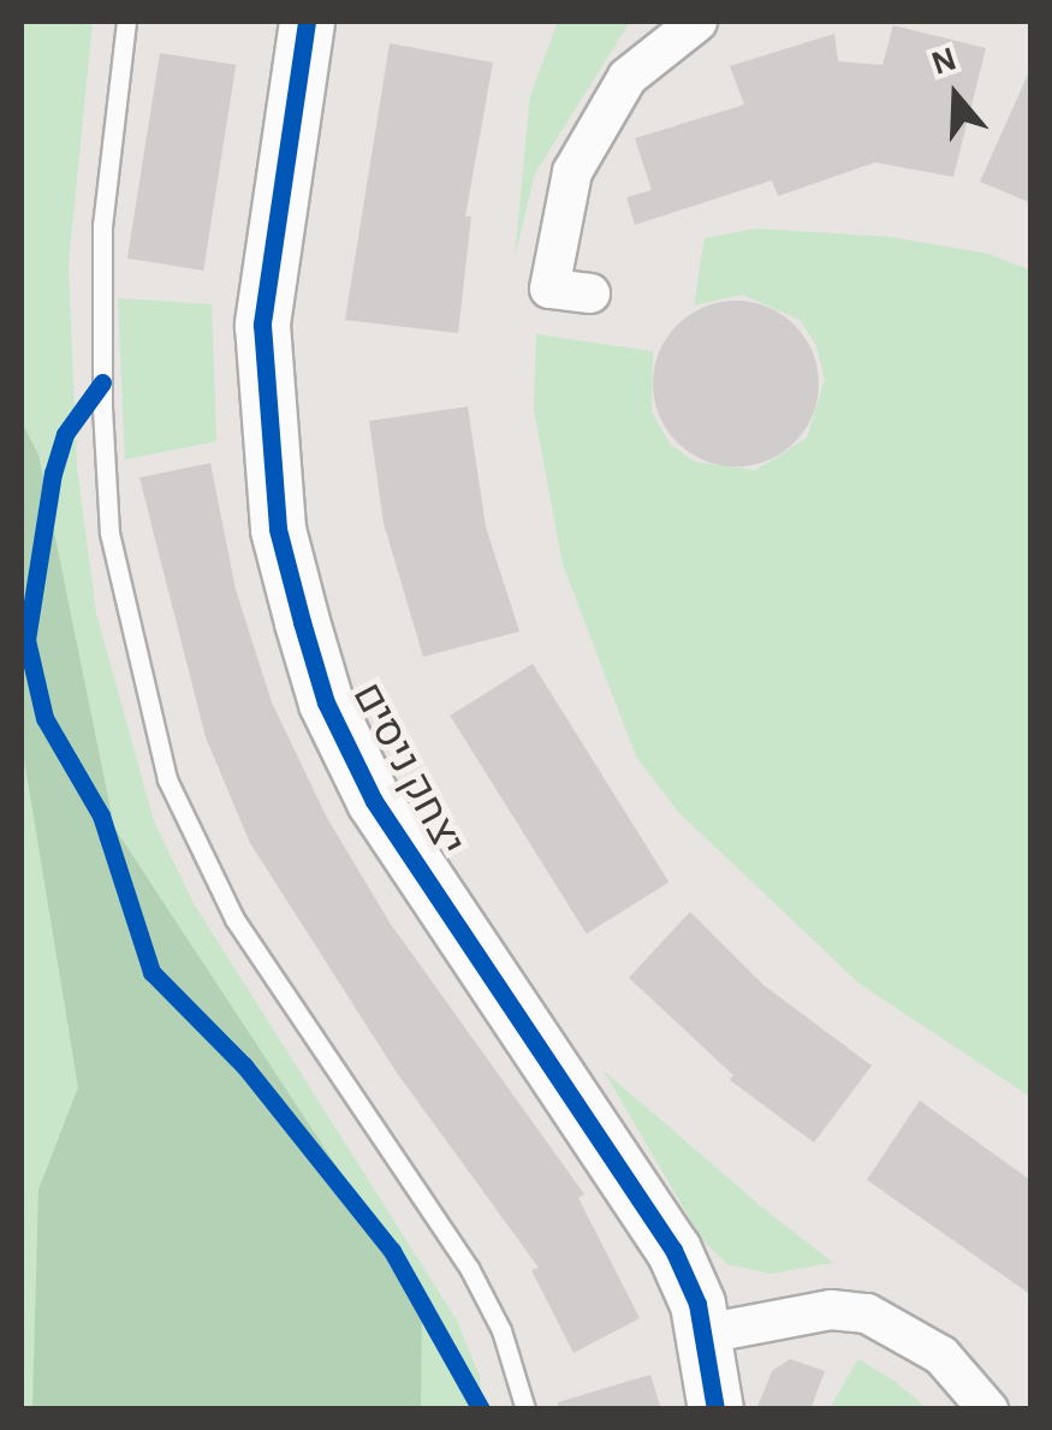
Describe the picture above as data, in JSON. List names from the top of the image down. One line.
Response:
{"streets":{"street":["יצחק ניסים"]},"north":"top"}
